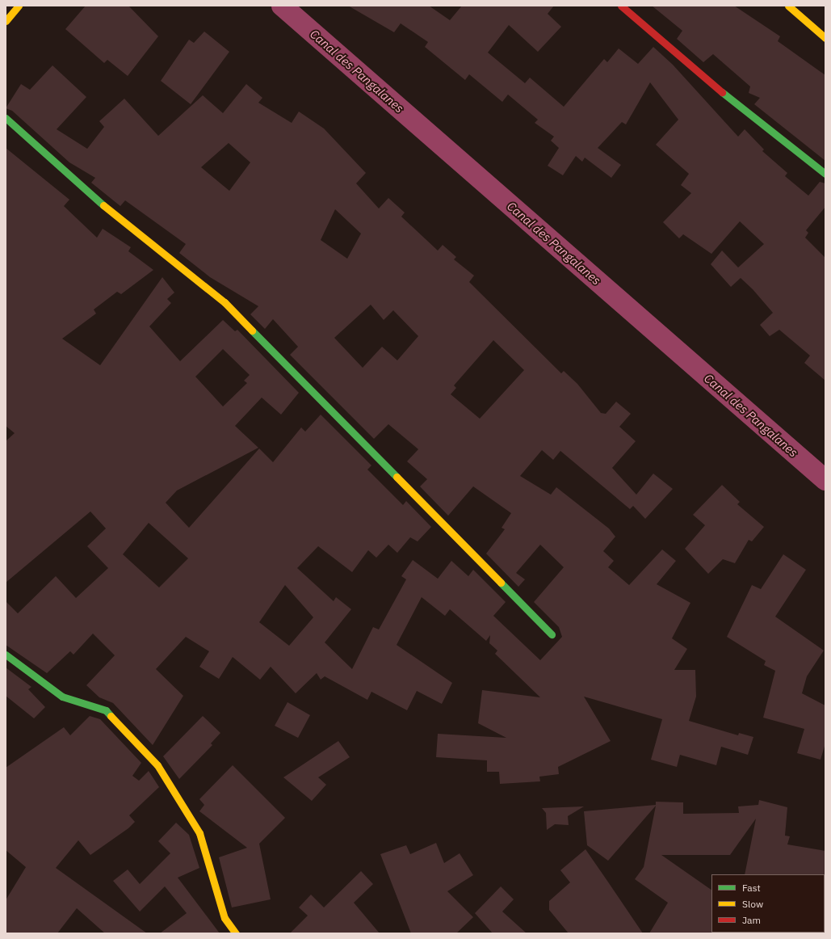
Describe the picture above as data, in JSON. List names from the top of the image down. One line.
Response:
{"water":["Canal des Pangalanes"],"legend":["Fast","Slow","Jam"]}
